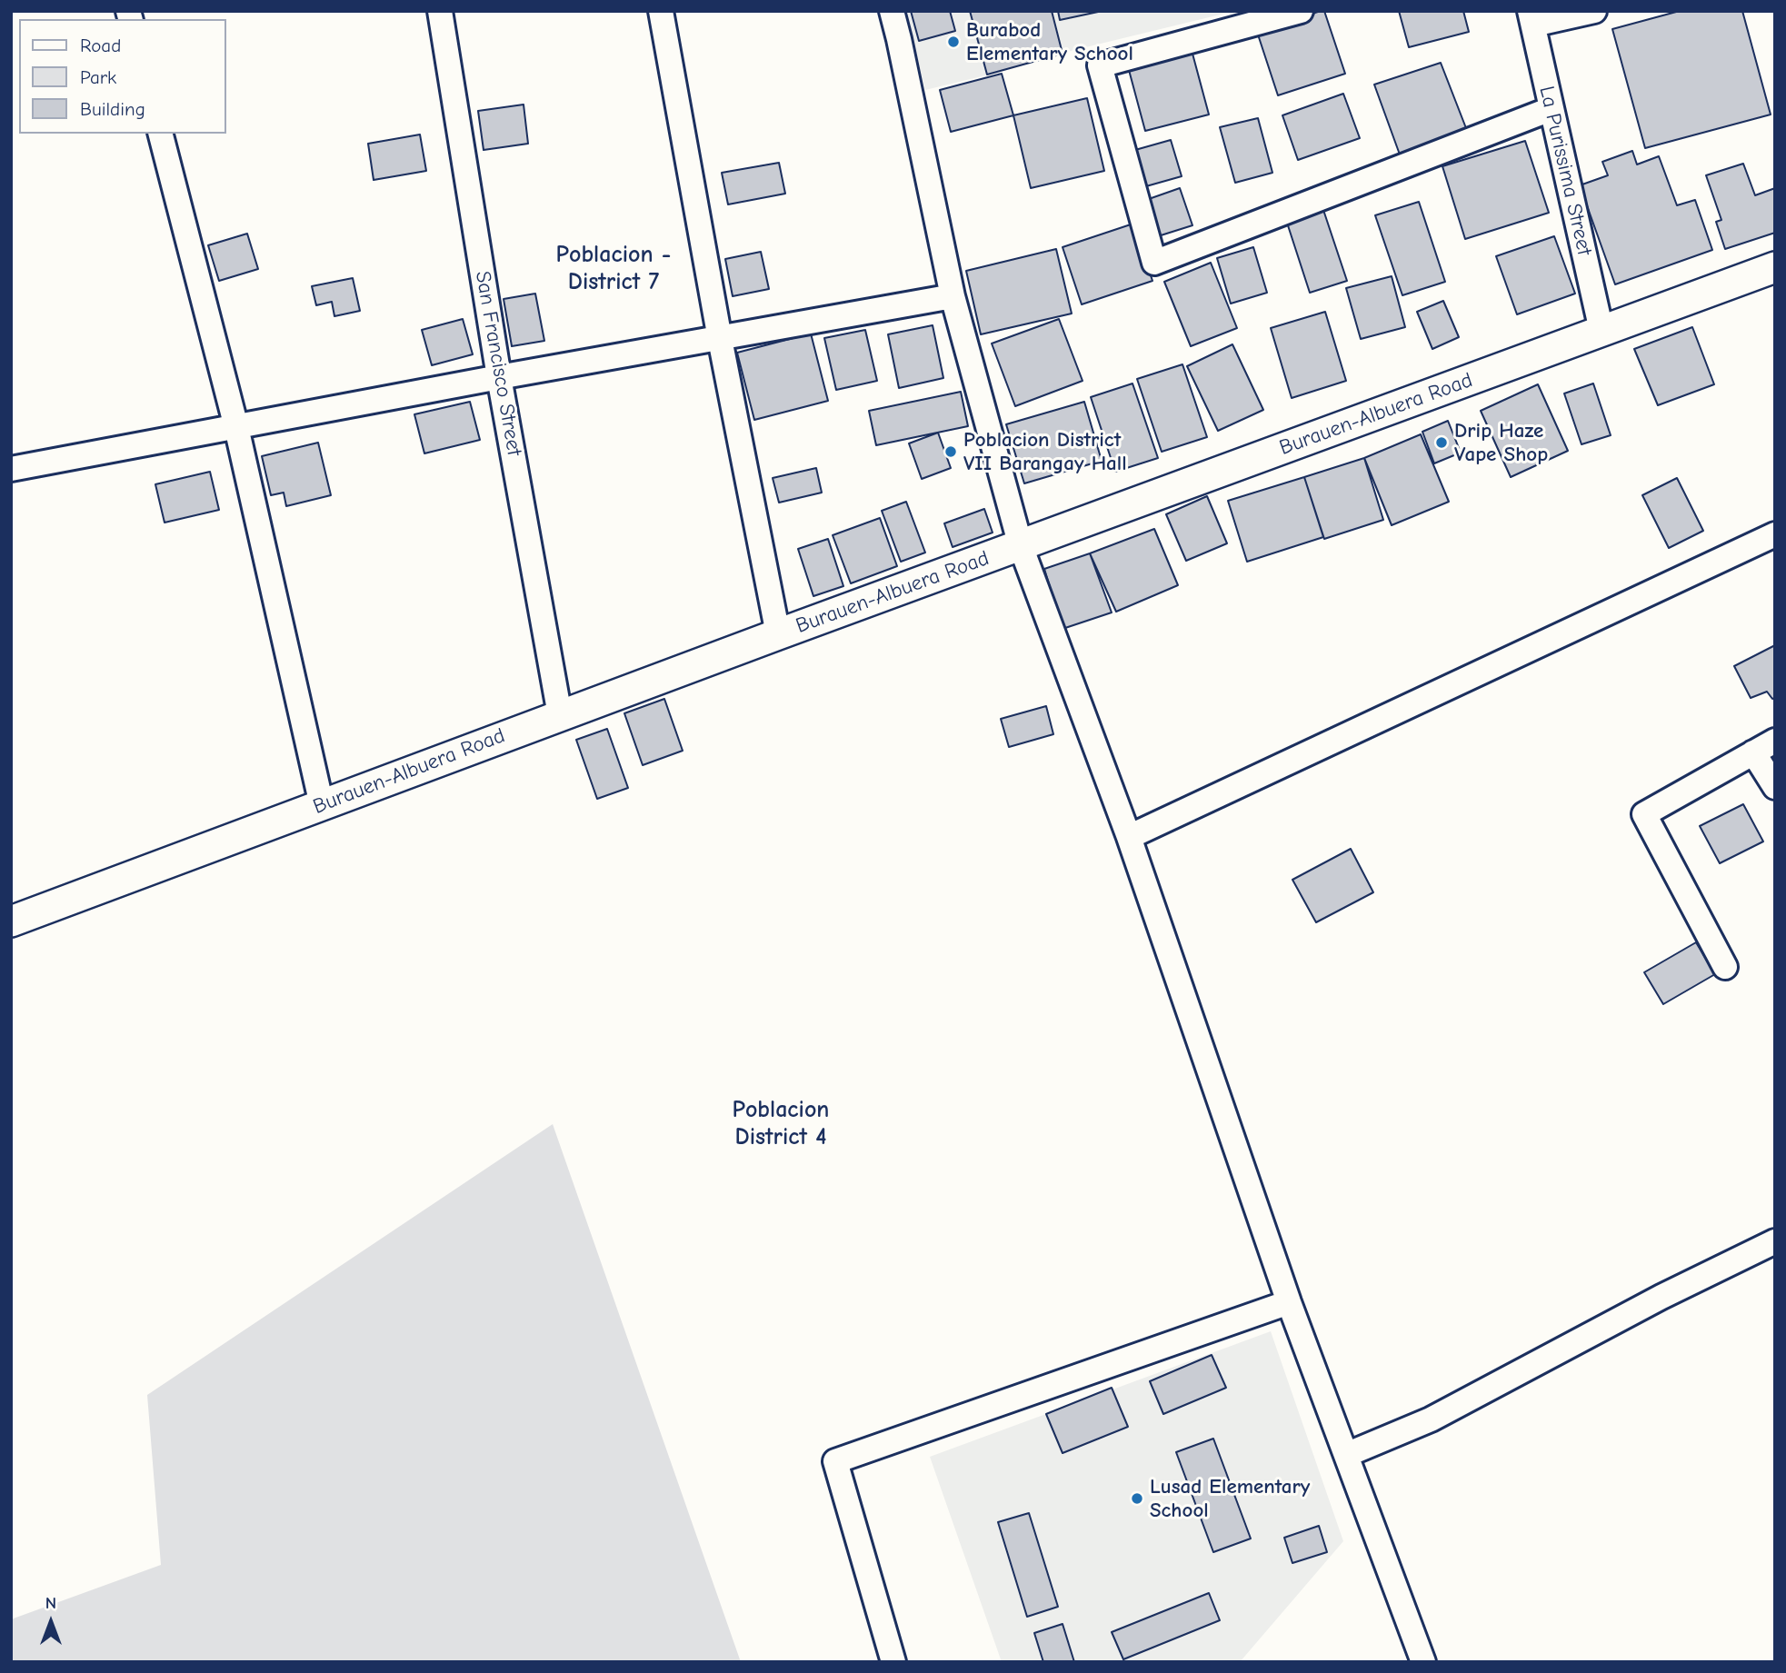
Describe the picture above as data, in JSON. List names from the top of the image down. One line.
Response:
{"streets":{"street":["La Purissima Street","San Francisco Street","Burauen-Albuera Road"]},"crossings":[["La Purissima Street","Burauen-Albuera Road"],["San Francisco Street","Burauen-Albuera Road"]],"districts":["Poblacion - District 7","Poblacion District 4"],"places":["Burabod Elementary School","Drip Haze Vape Shop","Poblacion District VII Barangay Hall","Lusad Elementary School"],"legend":["Road","Park","Building"],"north":"top"}
